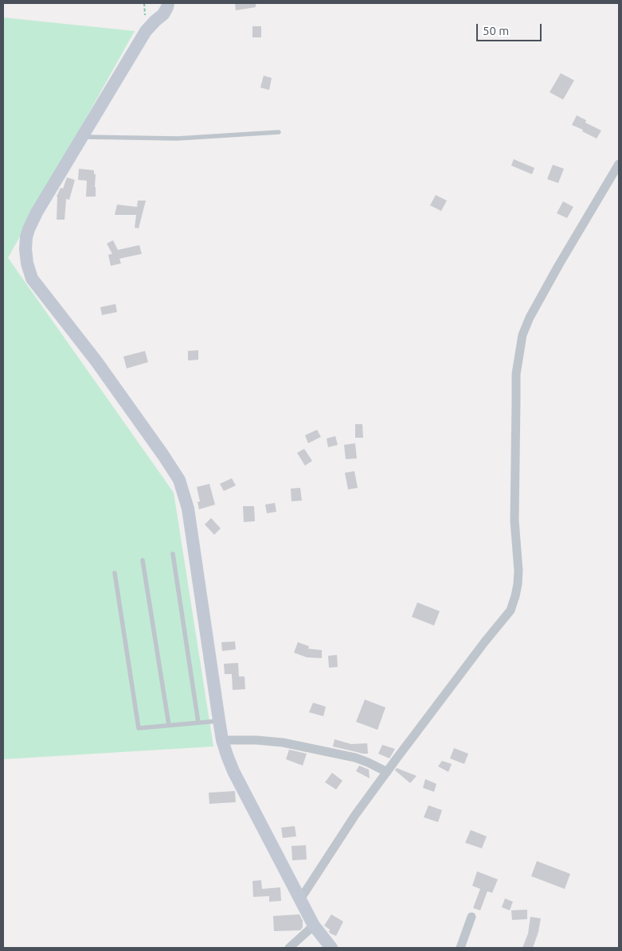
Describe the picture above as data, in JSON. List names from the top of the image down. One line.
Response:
{"scale_bar":"50 m"}
